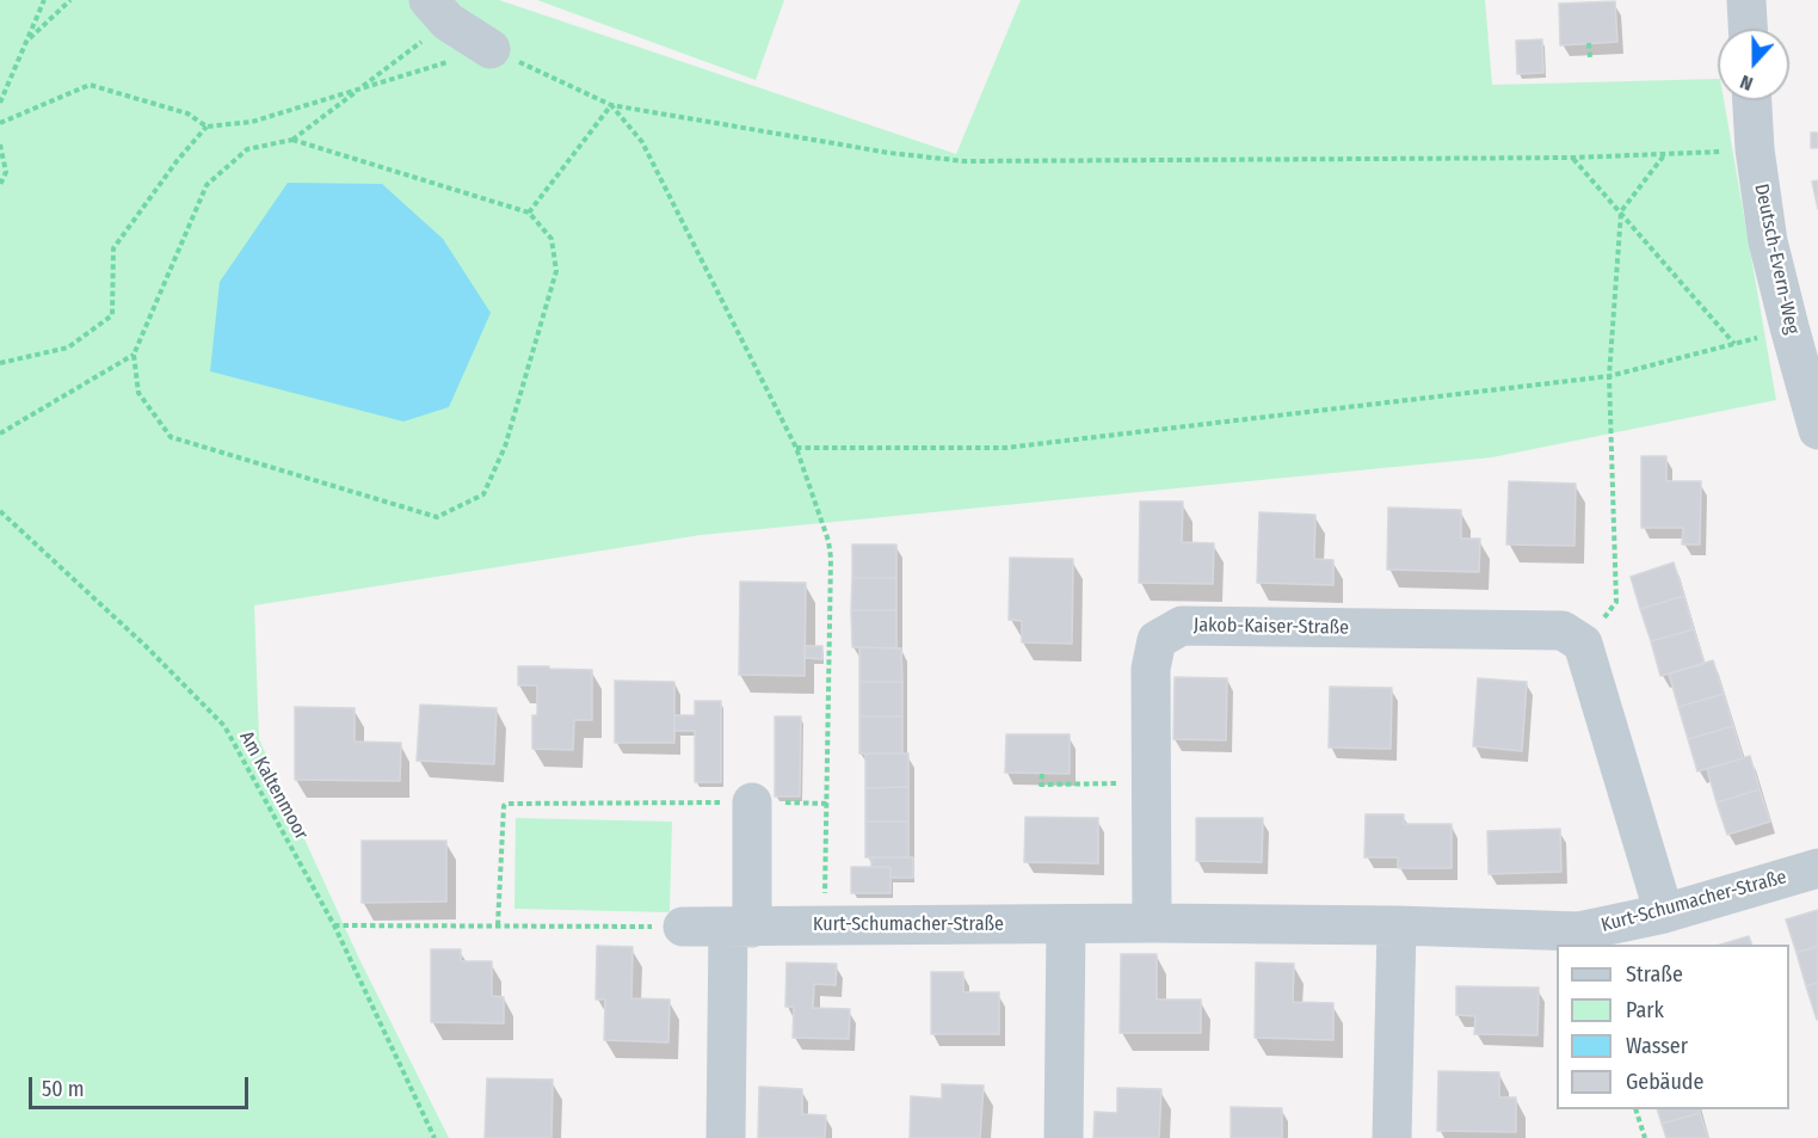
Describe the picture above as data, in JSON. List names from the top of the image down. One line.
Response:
{"streets":{"street":["Deutsch-Evern-Weg","Jakob-Kaiser-Straße","Kurt-Schumacher-Straße"],"path":["Am Kaltenmoor"]},"crossings":[["Jakob-Kaiser-Straße","Kurt-Schumacher-Straße"]],"legend":["Straße","Park","Wasser","Gebäude"],"scale_bar":"50 m","north":"bottom"}
